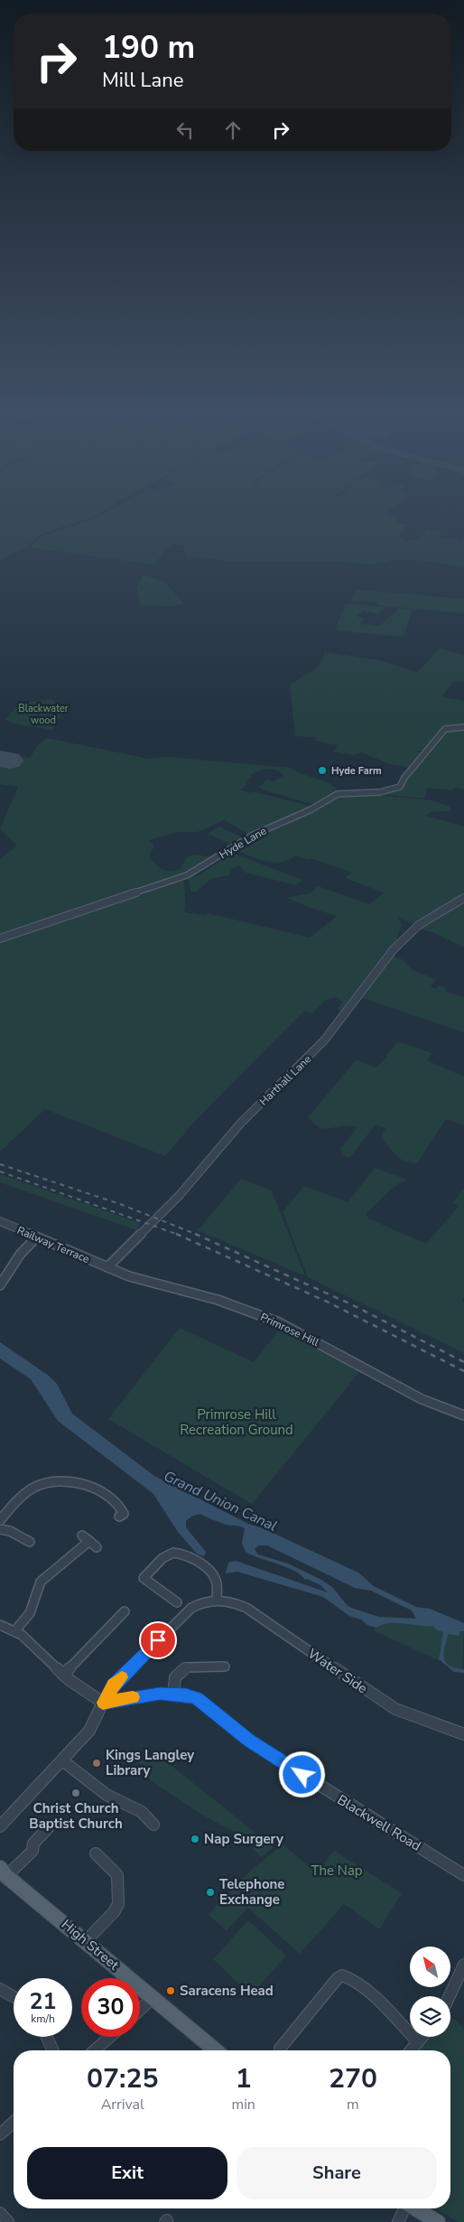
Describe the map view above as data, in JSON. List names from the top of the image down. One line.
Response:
{"streets":{"main road":["High Street"],"street":["Hyde Lane","Harthall Lane","Railway Terrace","Primrose Hill","Water Side","Blackwell Road"]},"crossings":[["Harthall Lane","Railway Terrace"],["Harthall Lane","Primrose Hill"],["Railway Terrace","Primrose Hill"]],"water":["Grand Union Canal"],"parks":["Blackwater wood","Primrose Hill Recreation Ground","The Nap"],"places":["Hyde Farm","Kings Langley Library","Christ Church Baptist Church","Nap Surgery","Telephone Exchange","Saracens Head"],"north":"top left","page":{"turn":["190 m","Mill Lane"],"speed":"21 km/h","limit":"30","eta":["07:25","Arrival","1","min","270","m"],"buttons":["Exit","Share"]}}
